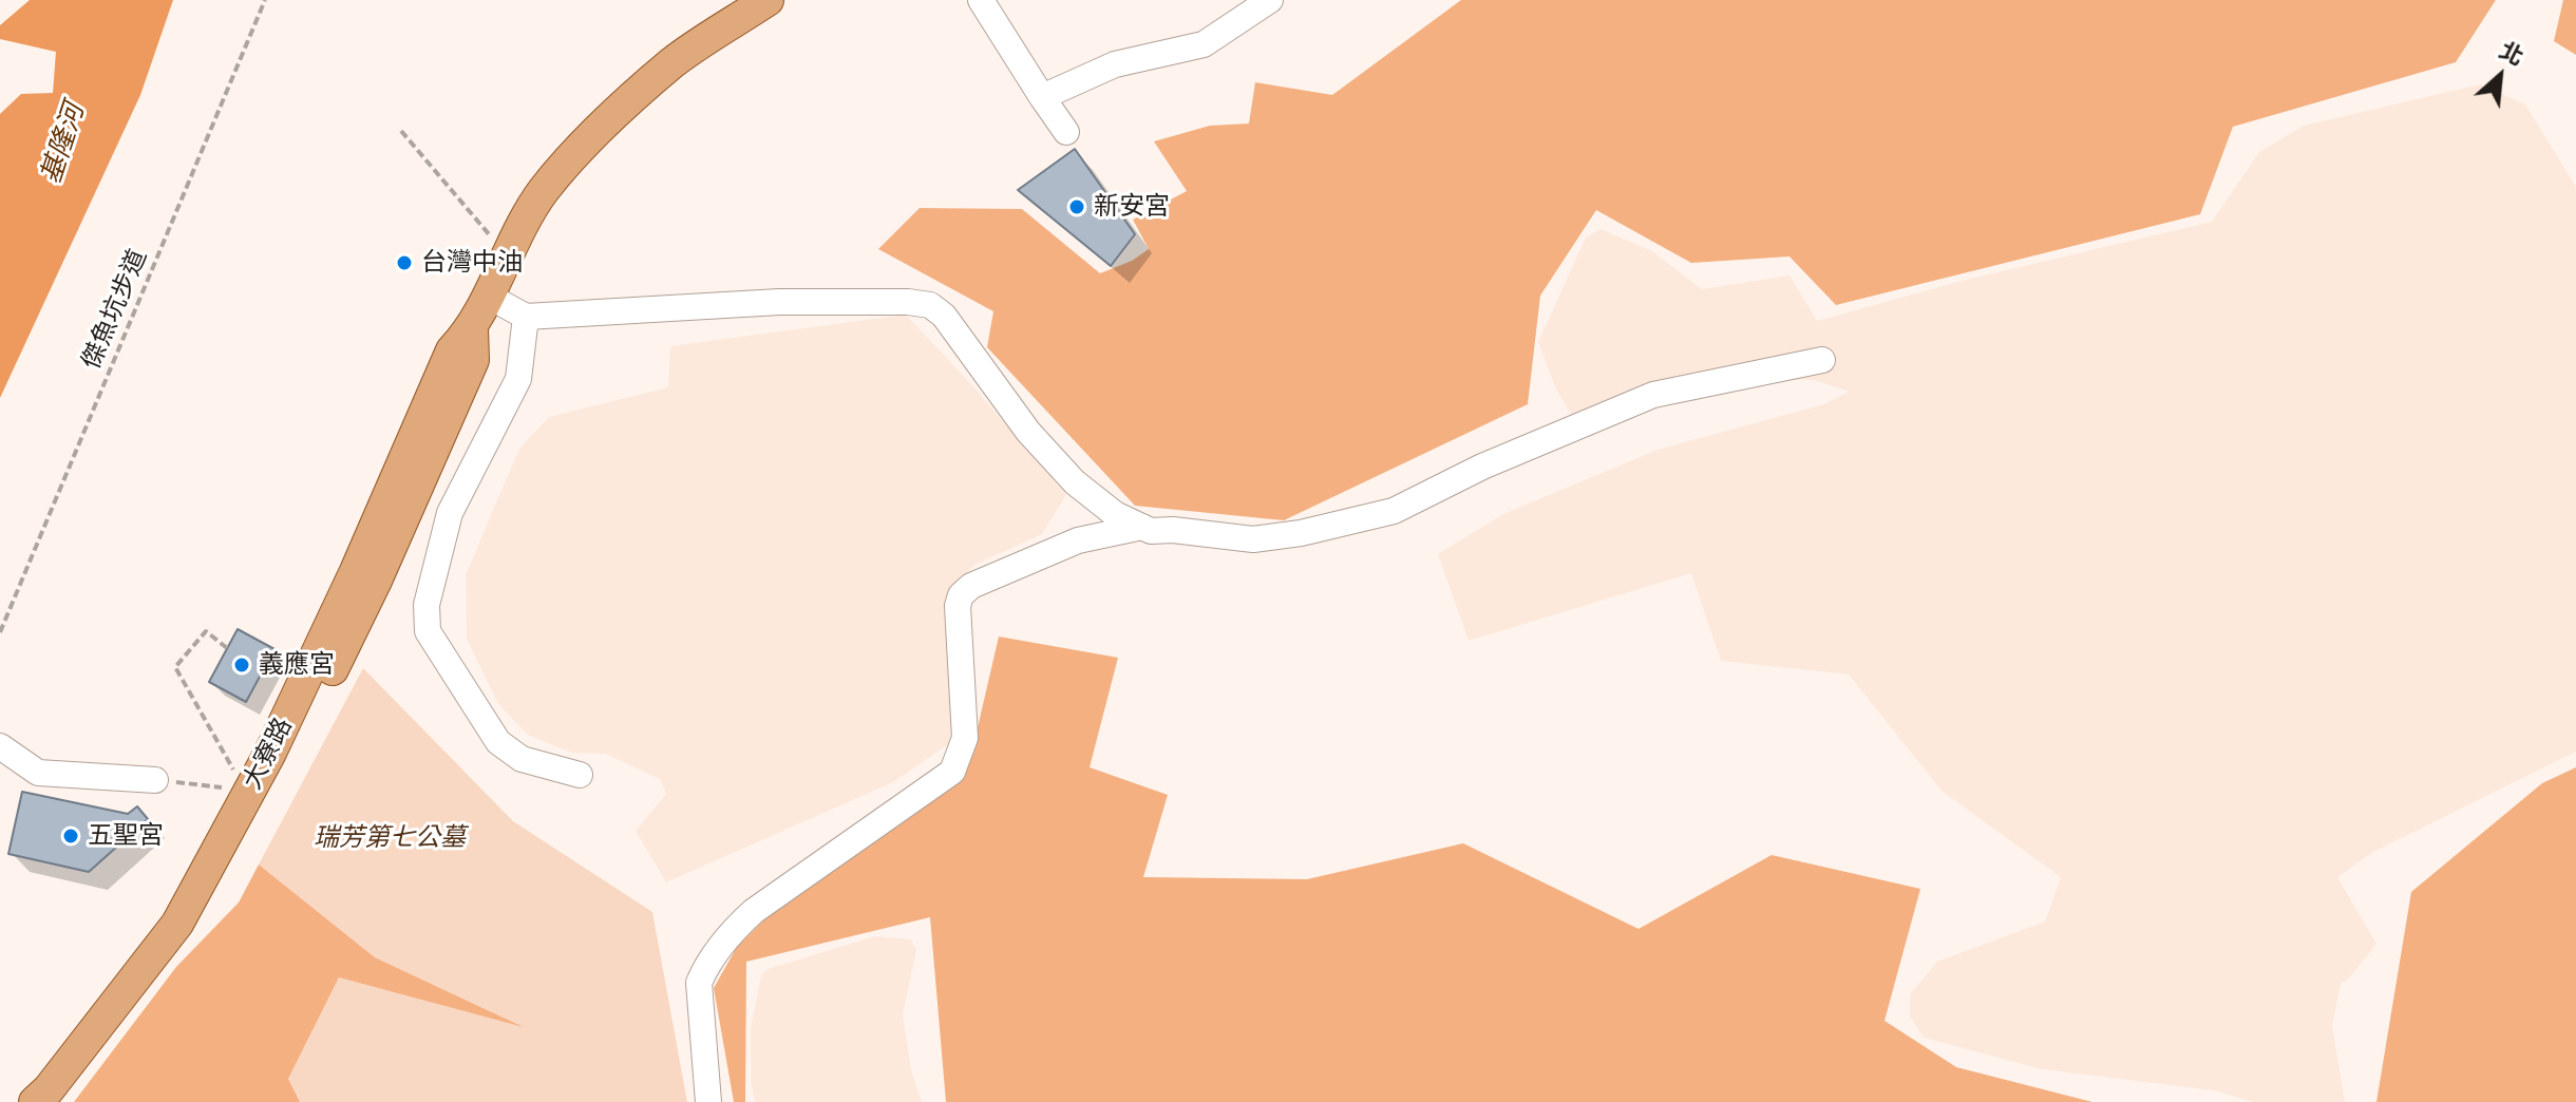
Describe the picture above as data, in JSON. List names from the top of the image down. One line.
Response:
{"streets":{"main road":["大寮路"],"path":["傑魚坑步道"]},"water":["基隆河"],"parks":["瑞芳第七公墓"],"places":["新安宮","台灣中油","義應宮","五聖宮"],"north":"top right"}
